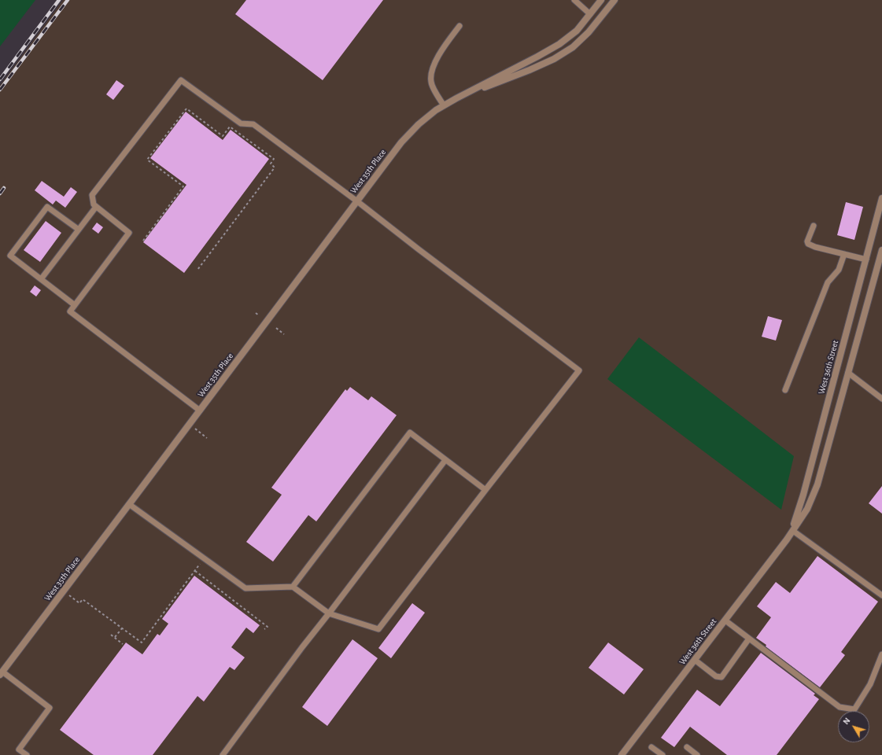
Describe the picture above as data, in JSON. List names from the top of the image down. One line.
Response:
{"streets":{"street":["West 35th Place","West 36th Street"]},"north":"top left"}
